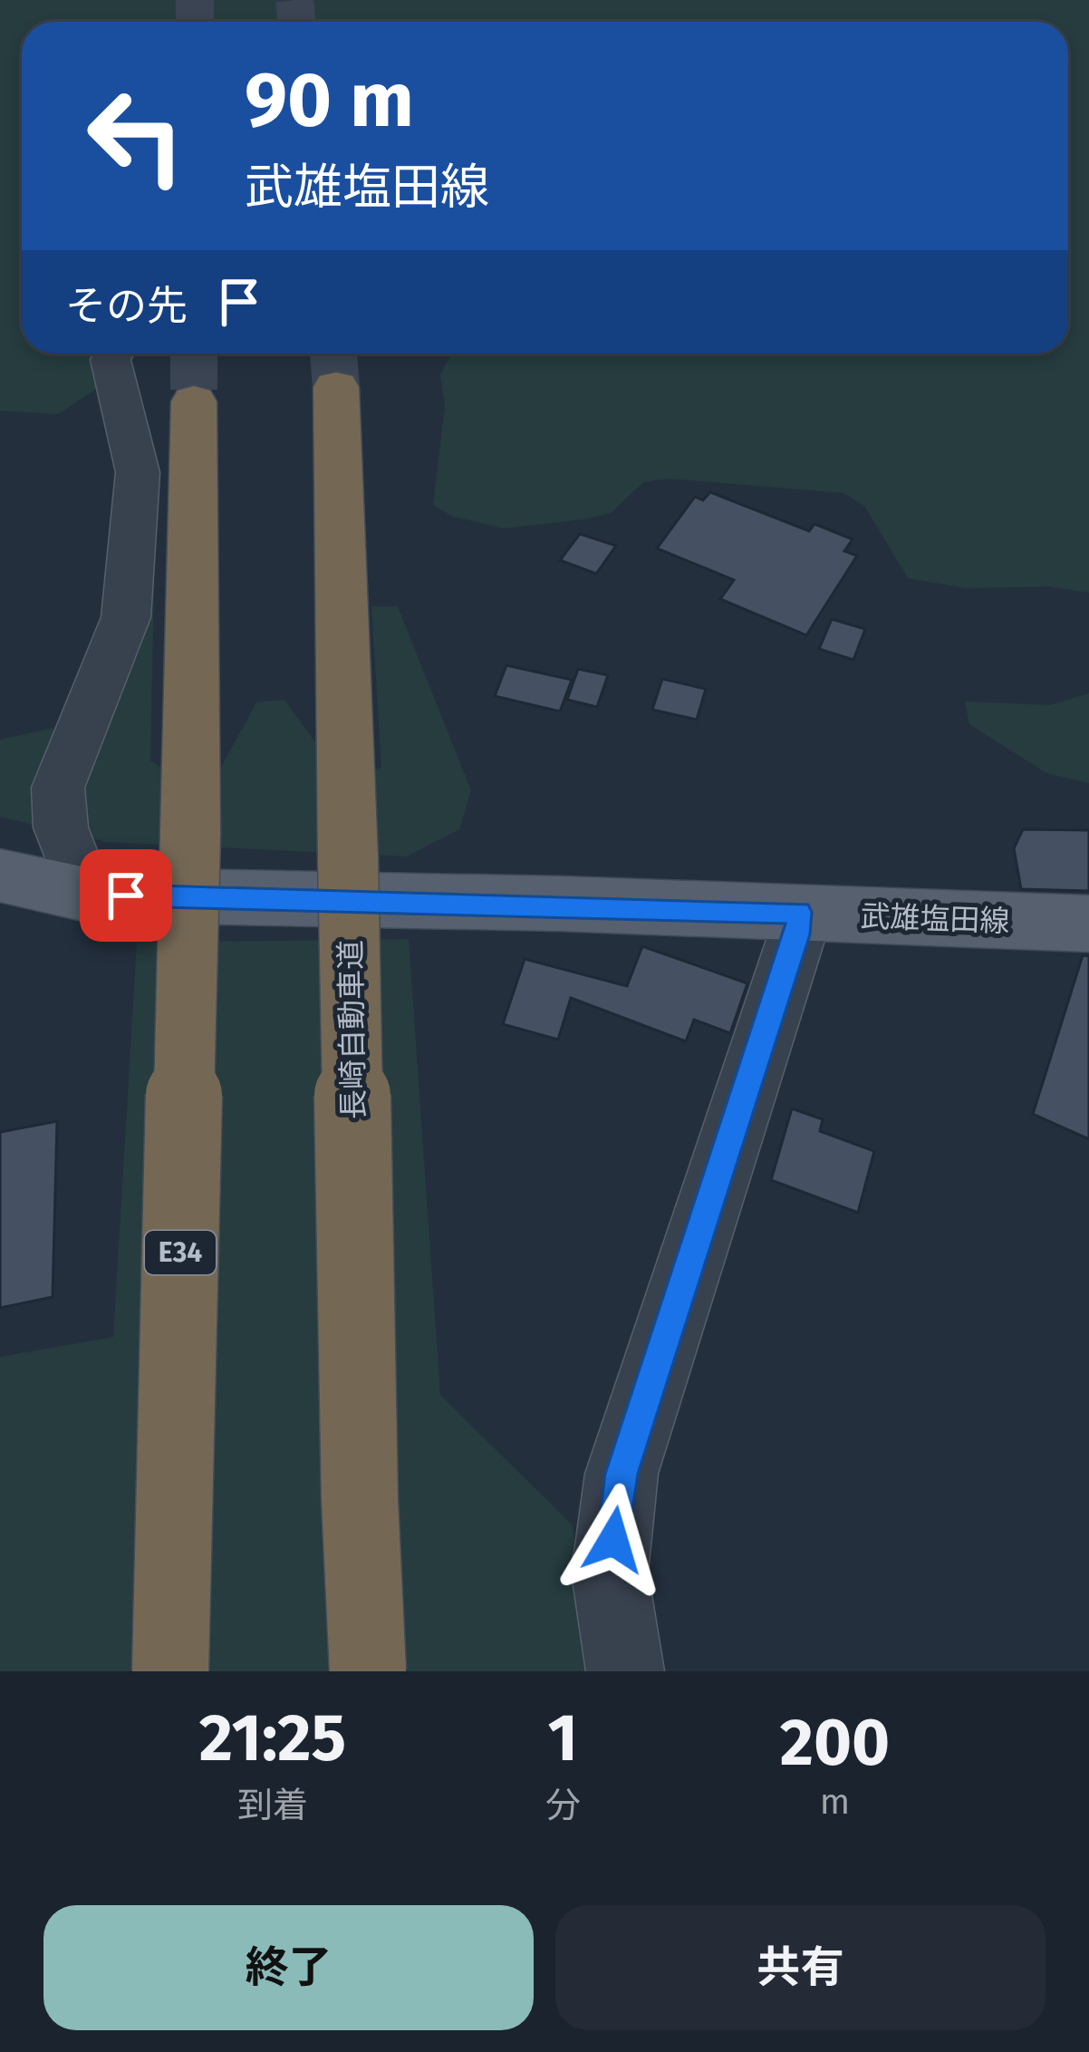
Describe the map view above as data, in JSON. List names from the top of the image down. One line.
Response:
{"streets":{"highway":["長崎自動車道","E34"],"main road":["武雄塩田線"]},"page":{"turn":["90 m","武雄塩田線"],"then":"その先","eta":["21:25","到着","1","分","200","m"],"buttons":["終了","共有"]}}
